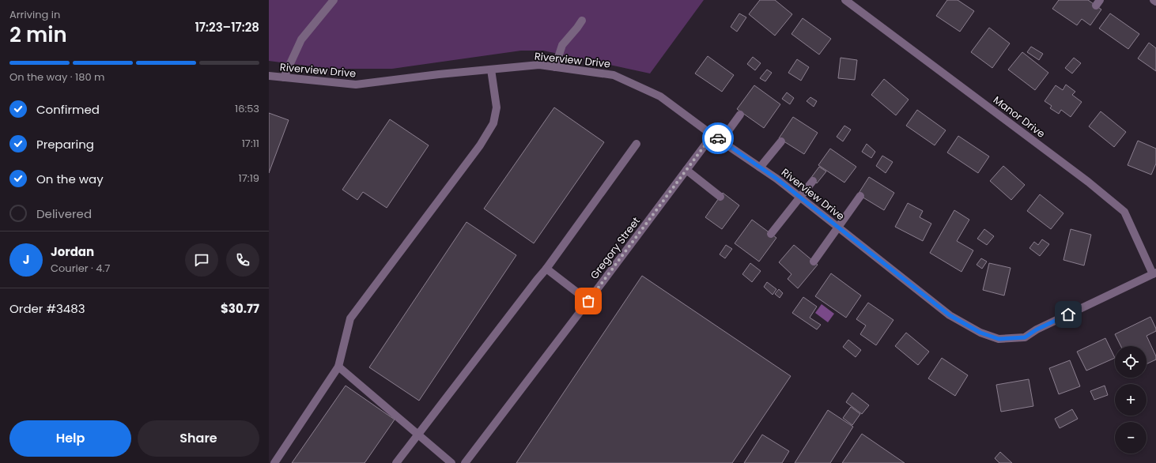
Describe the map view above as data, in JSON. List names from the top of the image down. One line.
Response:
{"streets":{"street":["Riverview Drive","Manor Drive","Gregory Street"]},"crossings":[["Riverview Drive","Manor Drive"],["Riverview Drive","Gregory Street"]],"page":{"heading":["2 min","Arriving in","17:23–17:28"],"panel":["Jordan","Courier · 4.7","Order #3483","$30.77"],"bar":"On the way · 180 m","list":[["Confirmed","16:53"],["Preparing","17:11"],["On the way","17:19"],"Delivered"],"round":"J","map_buttons":["+","−"],"buttons":["Help","Share"]}}
